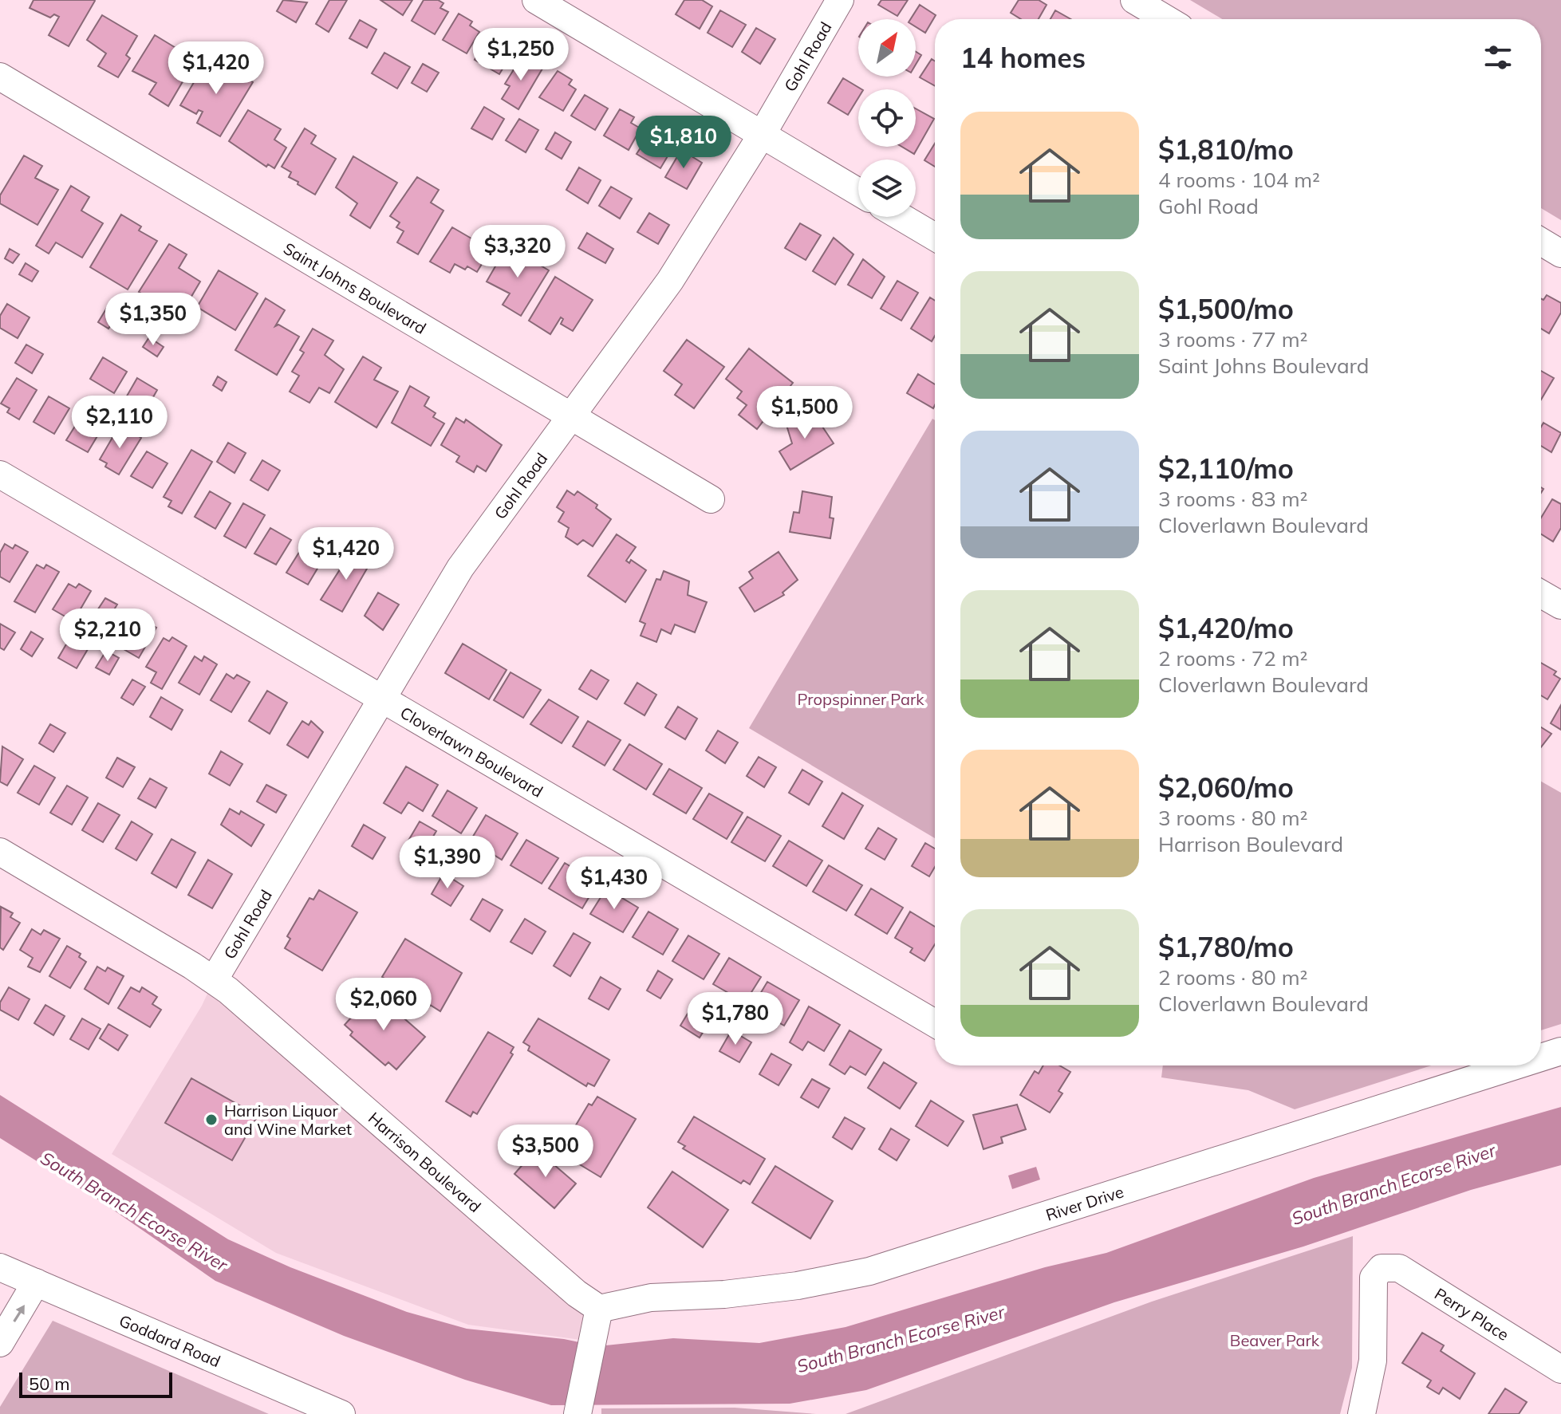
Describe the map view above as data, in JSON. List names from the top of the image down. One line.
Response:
{"streets":{"street":["Gohl Road","Saint Johns Boulevard","Cloverlawn Boulevard","Harrison Boulevard","River Drive","Perry Place","Goddard Road"]},"crossings":[["Gohl Road","Saint Johns Boulevard"],["Gohl Road","Cloverlawn Boulevard"],["Gohl Road","Harrison Boulevard"],["Harrison Boulevard","River Drive"]],"water":["South Branch Ecorse River"],"parks":["Propspinner Park","Beaver Park"],"places":["Harrison Liquor and Wine Market"],"scale_bar":"50 m","north":"top right","page":{"heading":"14 homes","price":["$1,250","$1,420","$1,810","$3,320","$1,350","$1,500","$2,110","$1,420","$2,210","$1,390","$1,430","$2,060","$1,780","$3,500"],"list":[{"name":"$1,810/mo","note":"4 rooms · 104 m² · Gohl Road"},{"name":"$1,500/mo","note":"3 rooms · 77 m² · Saint Johns Boulevard"},{"name":"$2,110/mo","note":"3 rooms · 83 m² · Cloverlawn Boulevard"},{"name":"$1,420/mo","note":"2 rooms · 72 m² · Cloverlawn Boulevard"},{"name":"$2,060/mo","note":"3 rooms · 80 m² · Harrison Boulevard"},{"name":"$1,780/mo","note":"2 rooms · 80 m² · Cloverlawn Boulevard"}],"scale":"50 m"}}
